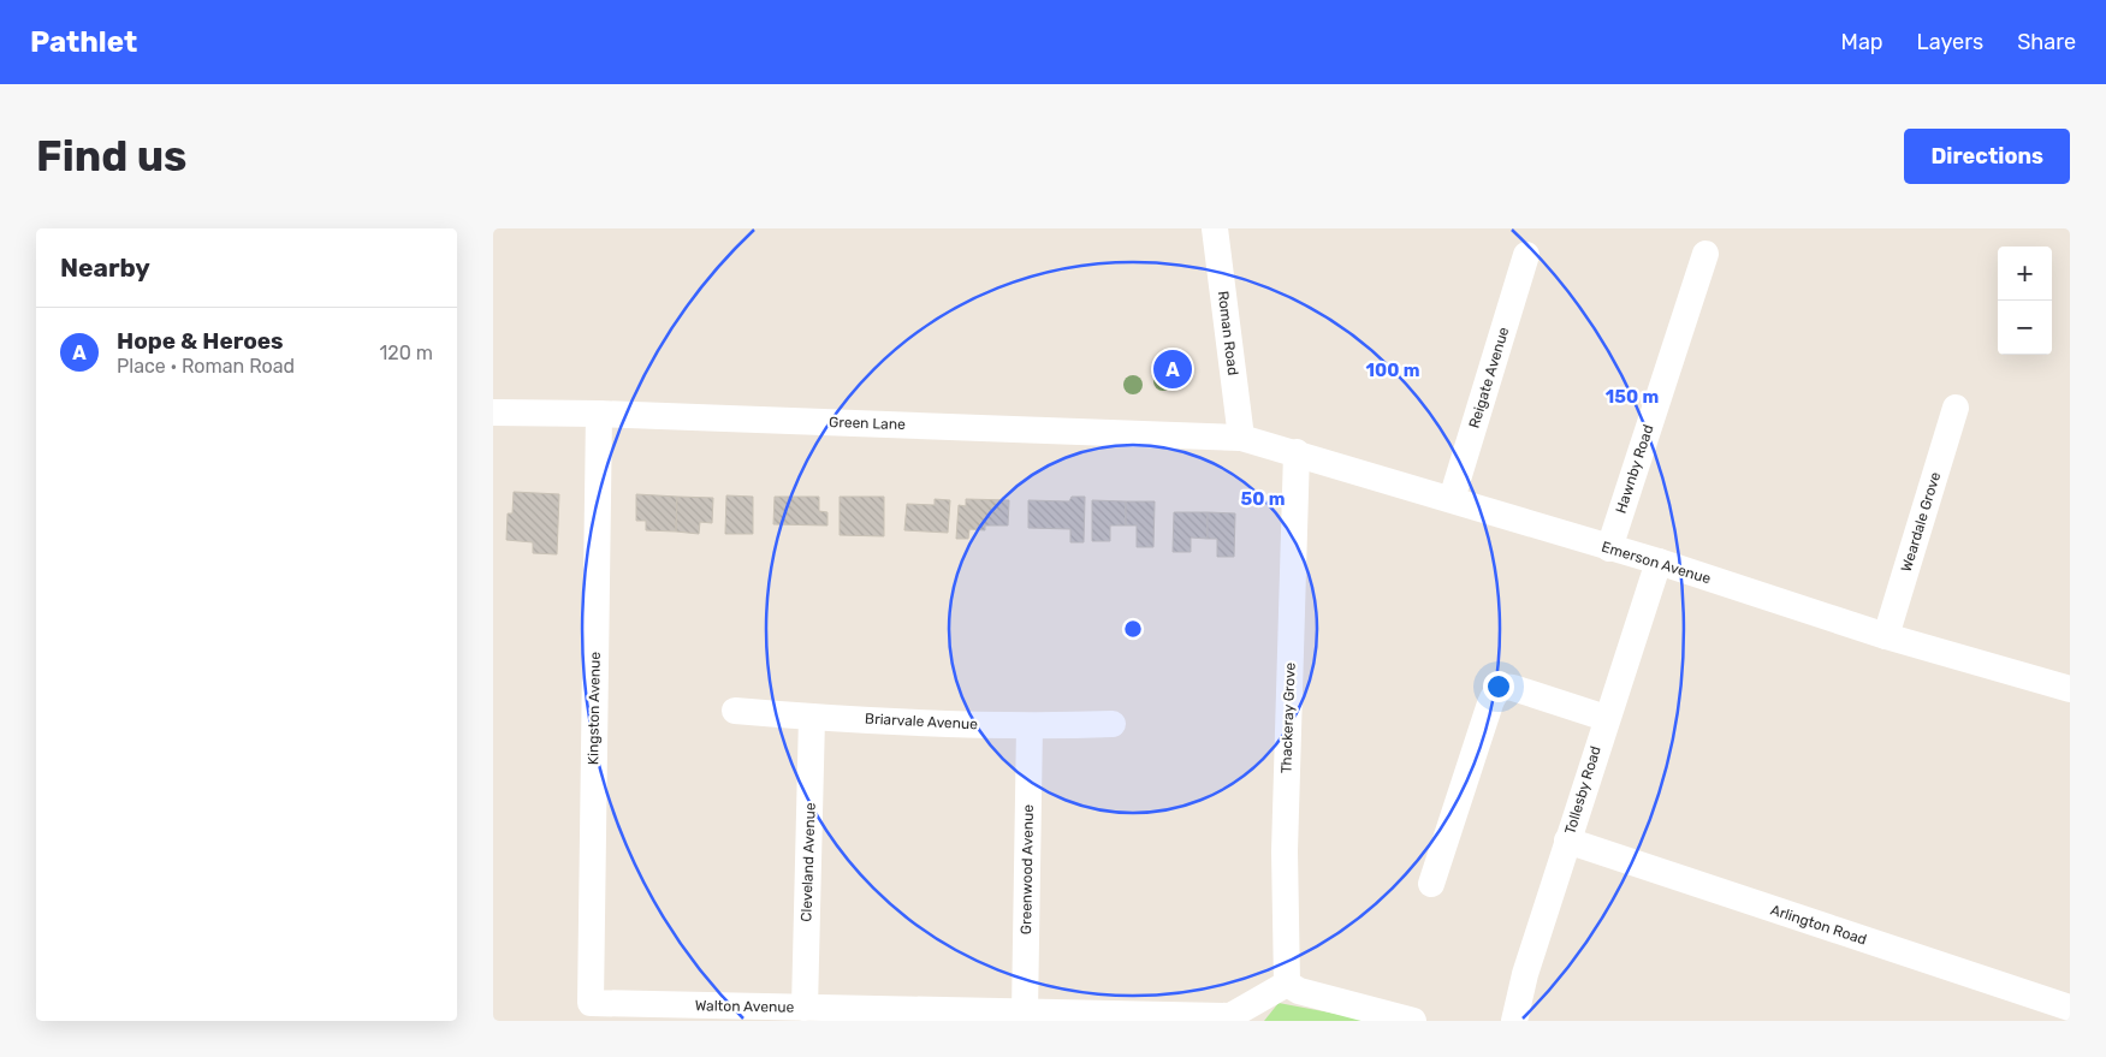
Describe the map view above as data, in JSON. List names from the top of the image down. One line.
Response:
{"streets":{"street":["Roman Road","Reigate Avenue","Green Lane","Hawnby Road","Weardale Grove","Emerson Avenue","Kingston Avenue","Thackeray Grove","Briarvale Avenue","Tollesby Road","Cleveland Avenue","Greenwood Avenue","Arlington Road","Walton Avenue"]},"crossings":[["Roman Road","Green Lane"],["Roman Road","Emerson Avenue"],["Reigate Avenue","Emerson Avenue"],["Green Lane","Emerson Avenue"],["Green Lane","Kingston Avenue"],["Hawnby Road","Emerson Avenue"],["Weardale Grove","Emerson Avenue"],["Emerson Avenue","Thackeray Grove"],["Emerson Avenue","Tollesby Road"],["Kingston Avenue","Walton Avenue"],["Thackeray Grove","Walton Avenue"],["Briarvale Avenue","Cleveland Avenue"],["Briarvale Avenue","Greenwood Avenue"],["Tollesby Road","Arlington Road"],["Cleveland Avenue","Walton Avenue"],["Greenwood Avenue","Walton Avenue"]],"page":{"header":"Pathlet","nav":["Map","Layers","Share"],"buttons":"Directions","title":"Find us","heading":"Nearby","map_buttons":["+","−"],"list":[{"mark":"A","name":"Hope & Heroes","note":"Place · Roman Road","value":"120 m"}],"pins":"A"},"rings":["100 m","150 m","50 m"]}
